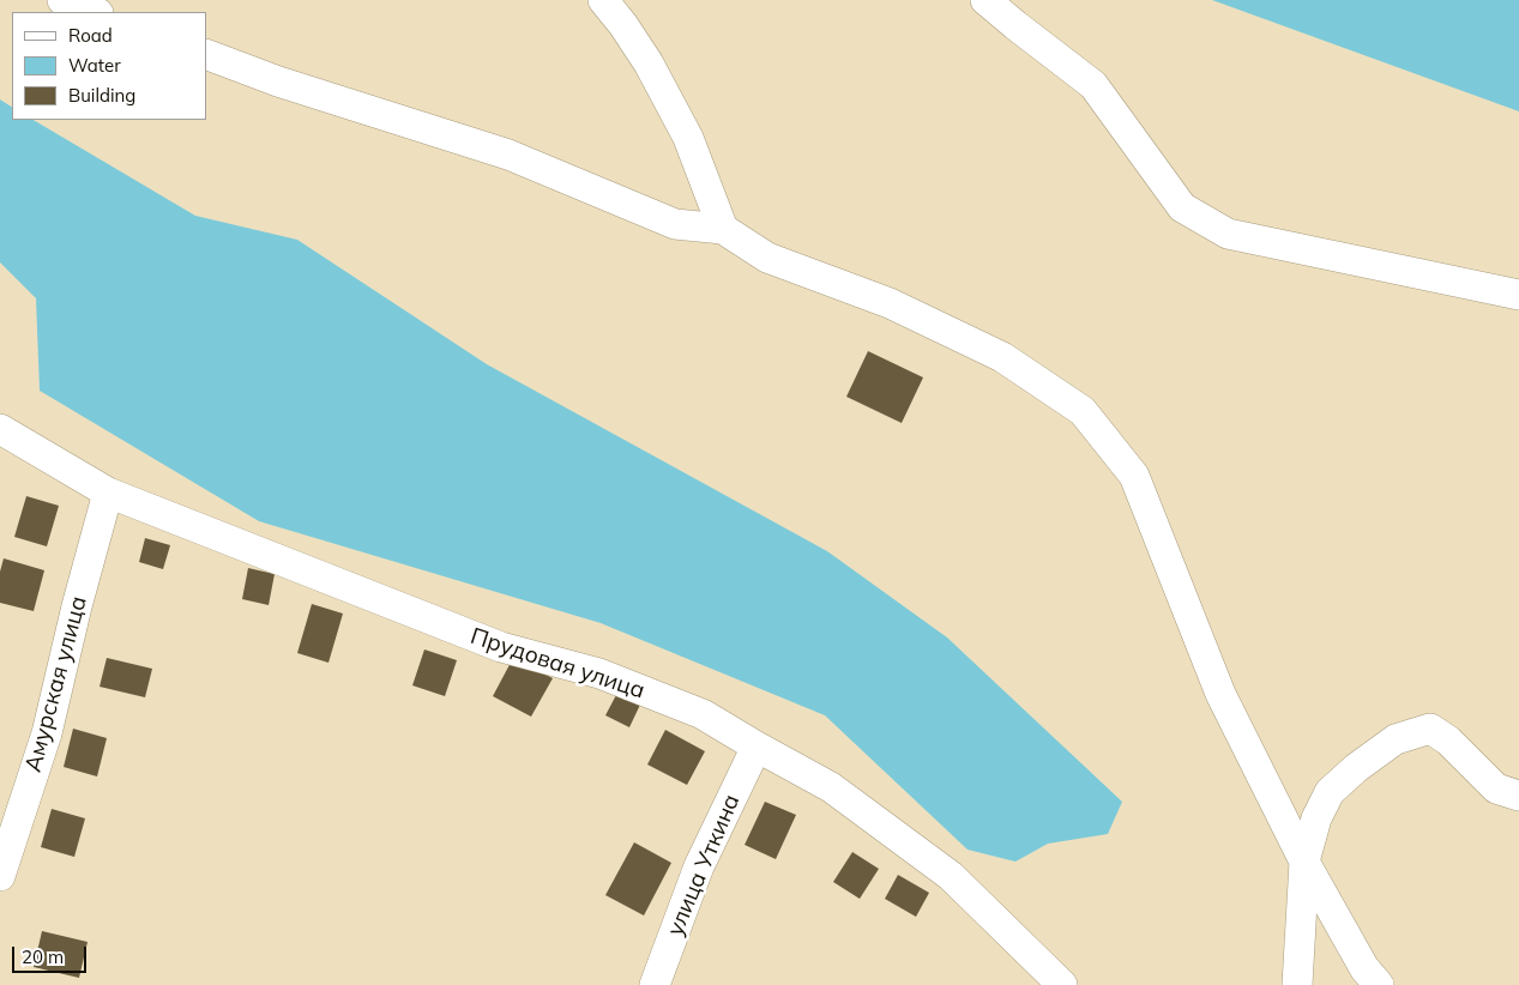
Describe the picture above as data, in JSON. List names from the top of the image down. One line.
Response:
{"streets":{"street":["Прудовая улица","Амурская улица","улица Уткина"]},"crossings":[["Прудовая улица","Амурская улица"],["Прудовая улица","улица Уткина"]],"legend":["Road","Water","Building"],"scale_bar":"20 m"}
